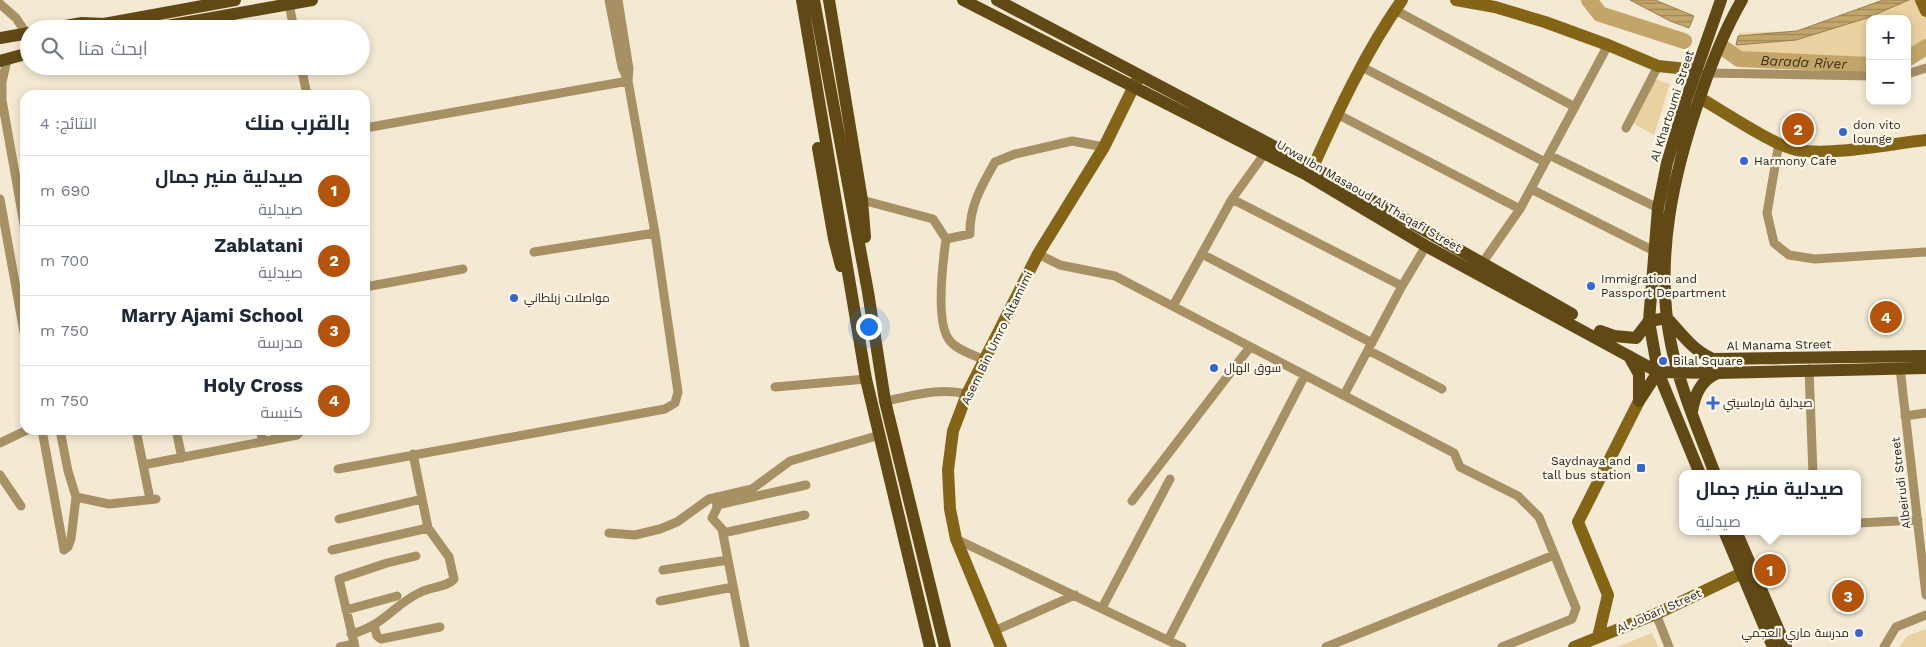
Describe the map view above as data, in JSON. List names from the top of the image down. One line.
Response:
{"streets":{"main road":["Al Khartoumi Street","Urwa Ibn Masaoud Al Thaqafi Street","Asem Bin Umro Altamimi","Al Manama Street","Al Jobari Street"],"street":["Albeirudi Street"]},"crossings":[["Al Khartoumi Street","Urwa Ibn Masaoud Al Thaqafi Street"],["Urwa Ibn Masaoud Al Thaqafi Street","Asem Bin Umro Altamimi"],["Urwa Ibn Masaoud Al Thaqafi Street","Al Manama Street"],["Al Manama Street","Albeirudi Street"]],"water":["Barada River"],"places":{"other":["don vito lounge","Harmony Cafe","Immigration and Passport Department","مواصلات زبلطاني","Bilal Square","سوق الهال","مدرسة ماري العجمي"],"health":["صيدلية فارماسيتي"],"transit":["Saydnaya and tall bus station"]},"page":{"map_buttons":["+","−"],"search":"ابحث هنا","heading":["بالقرب منك","النتائج: 4"],"pins":["2","4","1","3"],"list":[{"mark":"1","name":"صيدلية منير جمال","note":"صيدلية","value":"690 m"},{"mark":"2","name":"Zablatani","note":"صيدلية","value":"700 m"},{"mark":"3","name":"Marry Ajami School","note":"مدرسة","value":"750 m"},{"mark":"4","name":"Holy Cross","note":"كنيسة","value":"750 m"}],"popup":["صيدلية منير جمال","صيدلية"]}}
